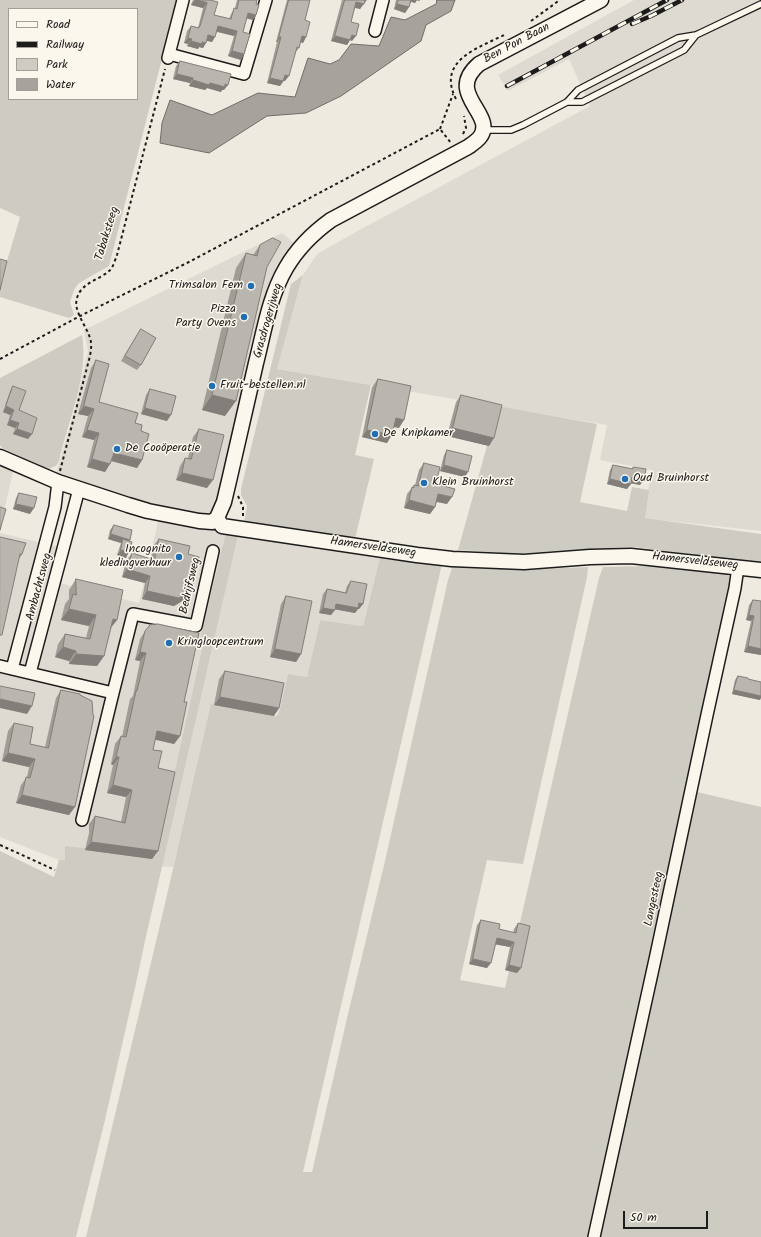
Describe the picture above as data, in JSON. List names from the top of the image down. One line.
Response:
{"streets":{"street":["Ben Pon Baan","Grasdrogerijweg","Hamersveldseweg","Bedrijfsweg","Ambachtsweg","Langesteeg"],"path":["Tabaksteeg"]},"crossings":[["Ben Pon Baan","Grasdrogerijweg"],["Tabaksteeg","Ambachtsweg"],["Grasdrogerijweg","Hamersveldseweg"],["Hamersveldseweg","Langesteeg"]],"places":["Trimsalon Fem","Pizza Party Ovens","Fruit-bestellen.nl","De Knipkamer","De Cooöperatie","Oud Bruinhorst","Klein Bruinhorst","Incognito kledingverhuur","Kringloopcentrum"],"legend":["Road","Railway","Park","Water"],"scale_bar":"50 m"}
